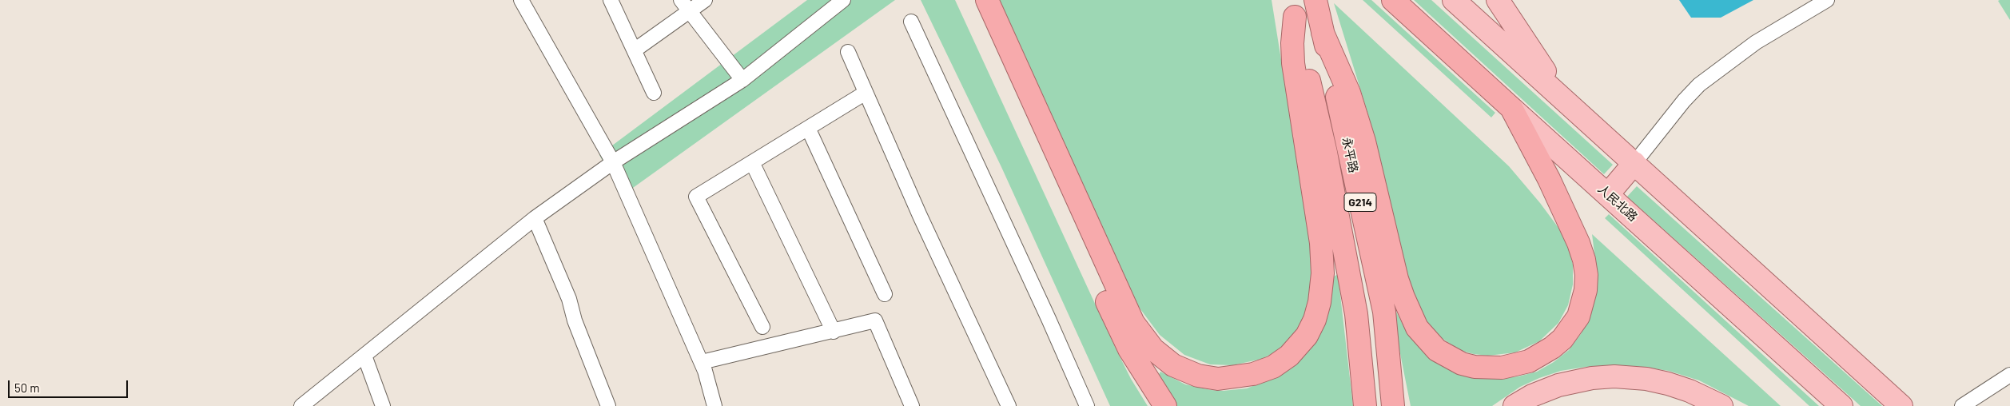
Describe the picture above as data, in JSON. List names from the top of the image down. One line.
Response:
{"streets":{"highway":["永平路","G214","人民北路"]},"scale_bar":"50 m"}
